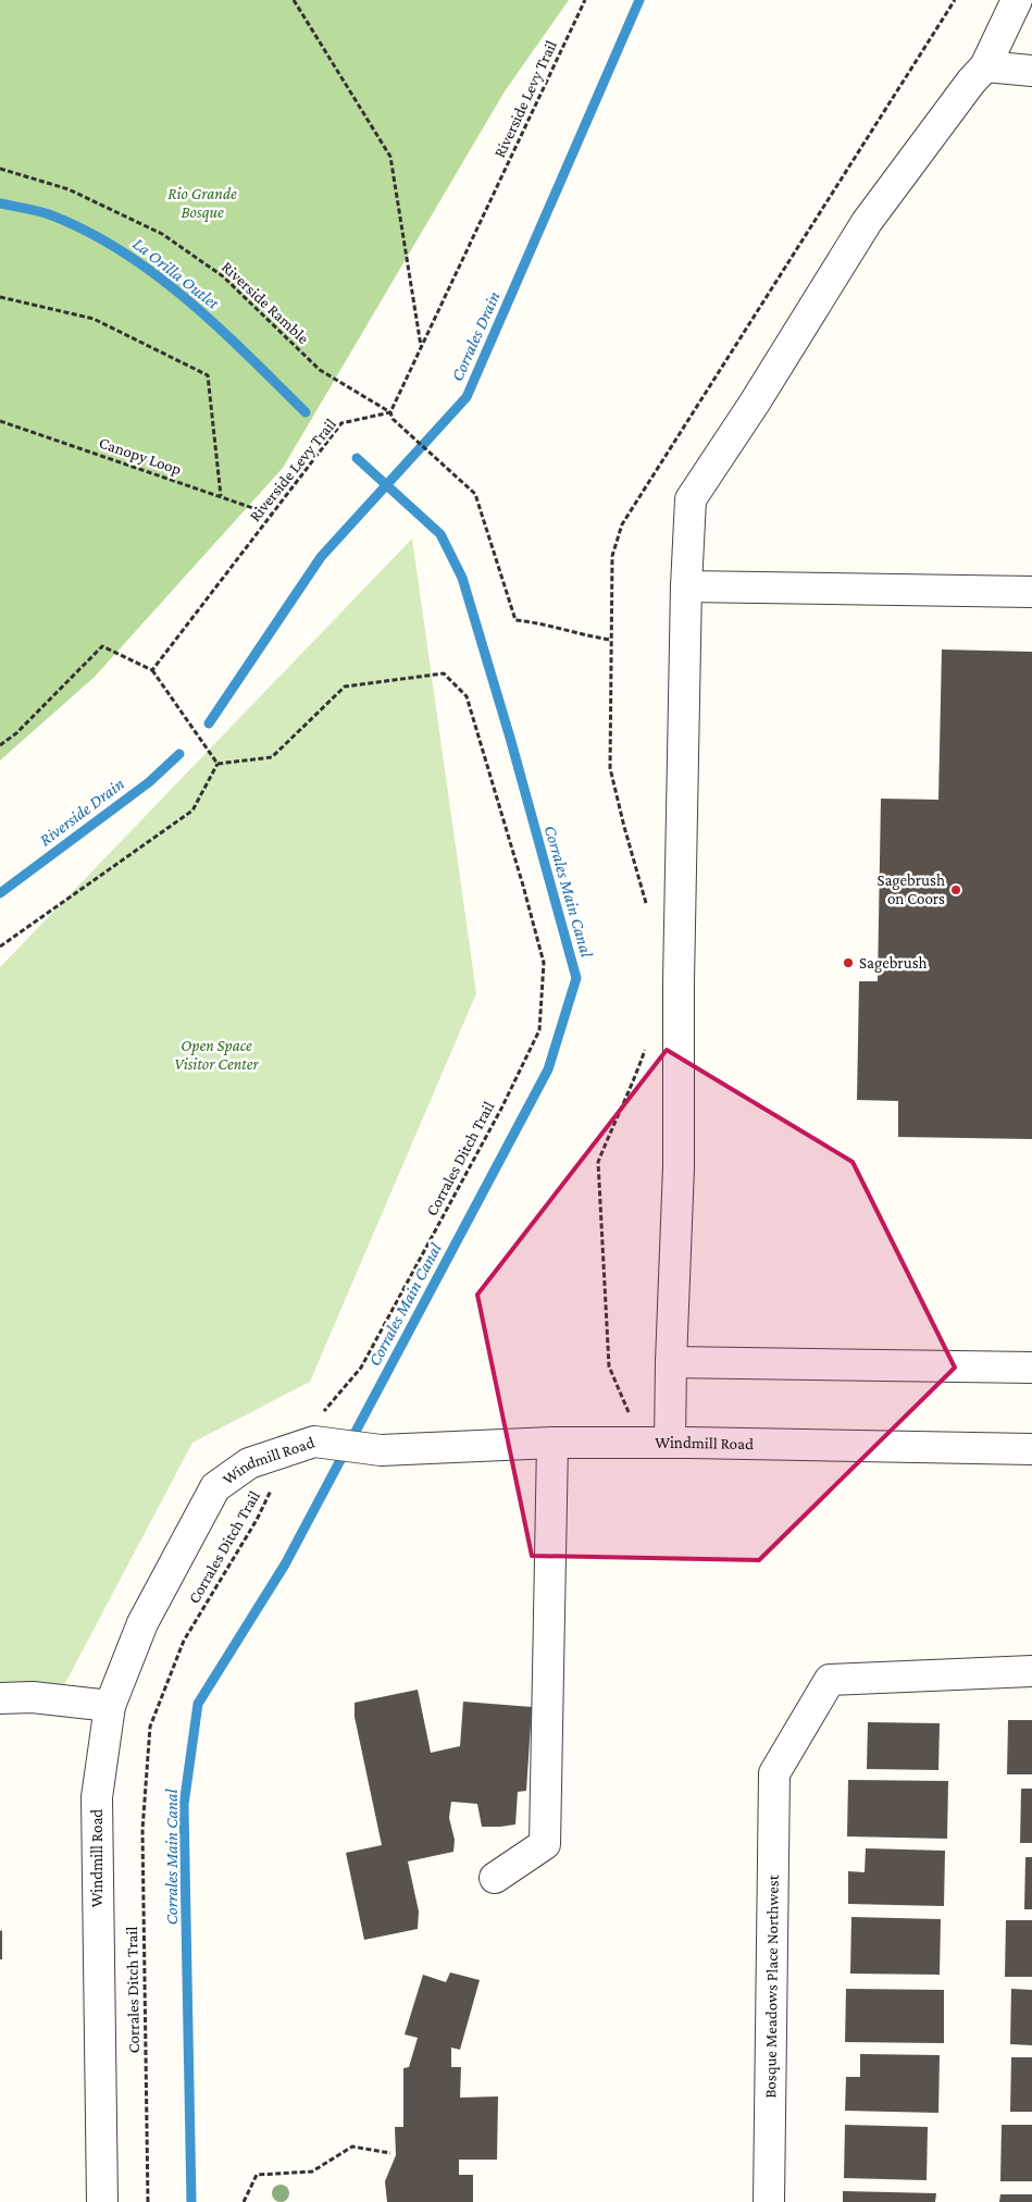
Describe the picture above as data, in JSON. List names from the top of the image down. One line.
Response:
{"streets":{"street":["Windmill Road","Bosque Meadows Place Northwest"],"path":["Riverside Levy Trail","Riverside Ramble","Canopy Loop","Corrales Ditch Trail"]},"crossings":[["Riverside Levy Trail","Riverside Ramble"],["Riverside Levy Trail","Canopy Loop"],["Corrales Ditch Trail","Windmill Road"]],"water":["La Orilla Outlet","Corrales Drain","Riverside Drain","Corrales Main Canal"],"parks":["Rio Grande Bosque","Open Space Visitor Center"],"places":["Sagebrush on Coors","Sagebrush"]}
